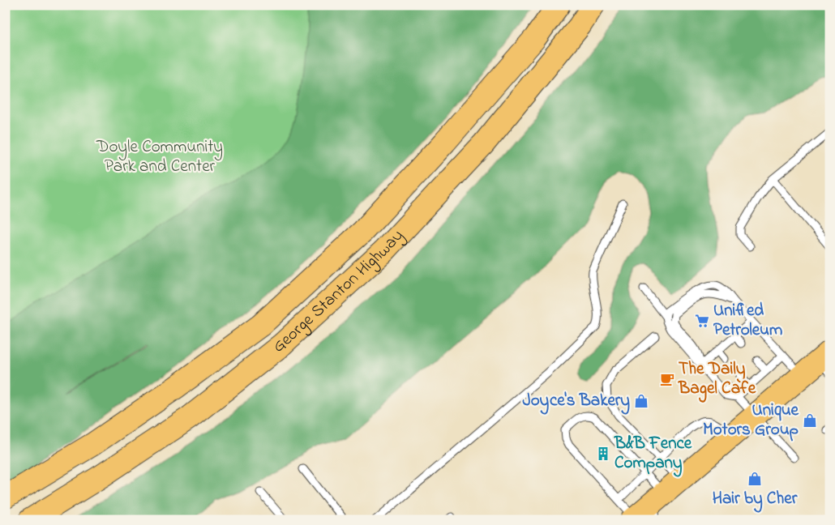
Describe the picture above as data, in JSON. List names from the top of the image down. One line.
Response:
{"streets":{"highway":["George Stanton Highway"]},"parks":["Doyle Community Park and Center"],"places":{"supermarket":["Unified Petroleum"],"cafe":["The Daily Bagel Cafe"],"shop":["Joyce's Bakery","Unique Motors Group","Hair by Cher"],"building":["B&B Fence Company"]}}
